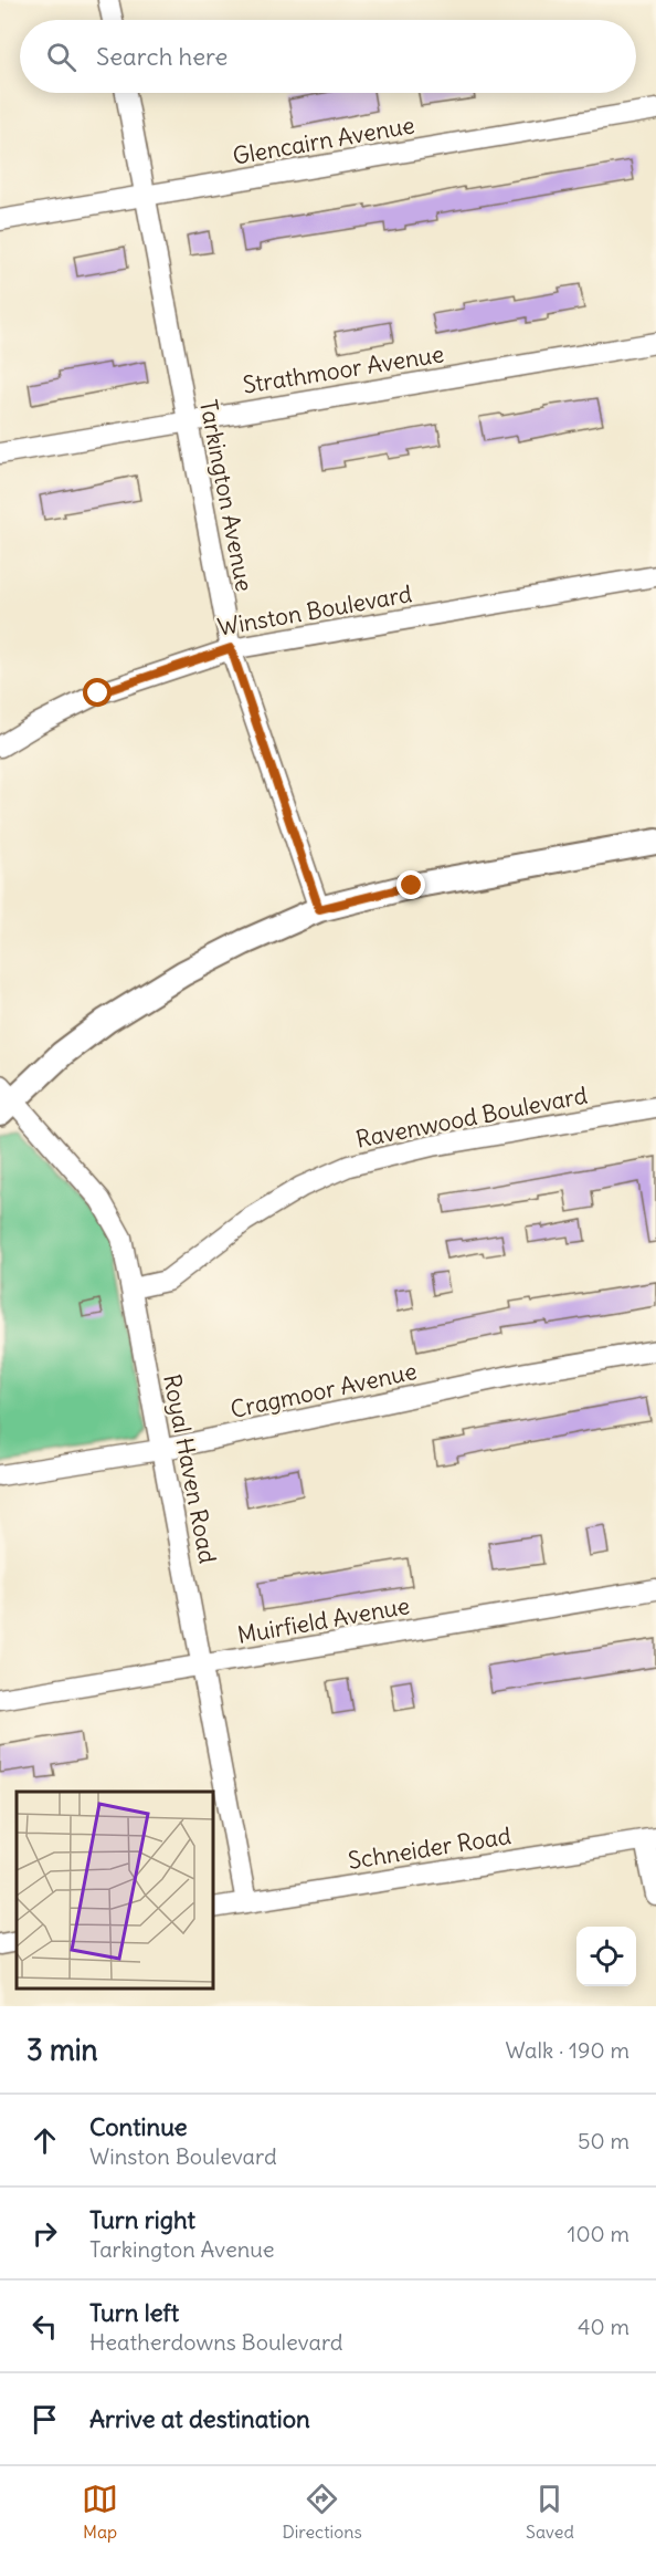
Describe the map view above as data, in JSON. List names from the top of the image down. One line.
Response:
{"streets":{"street":["Glencairn Avenue","Strathmoor Avenue","Tarkington Avenue","Winston Boulevard","Ravenwood Boulevard","Cragmoor Avenue","Royal Haven Road","Muirfield Avenue","Schneider Road"]},"crossings":[["Glencairn Avenue","Tarkington Avenue"],["Strathmoor Avenue","Tarkington Avenue"],["Tarkington Avenue","Winston Boulevard"],["Ravenwood Boulevard","Royal Haven Road"],["Cragmoor Avenue","Royal Haven Road"],["Royal Haven Road","Muirfield Avenue"],["Royal Haven Road","Schneider Road"]],"page":{"search":"Search here","heading":["3 min","Walk · 190 m"],"list":[["Continue","Winston Boulevard","50 m"],["Turn right","Tarkington Avenue","100 m"],["Turn left","Heatherdowns Boulevard","40 m"],"Arrive at destination"],"nav":["Map","Directions","Saved"]}}
